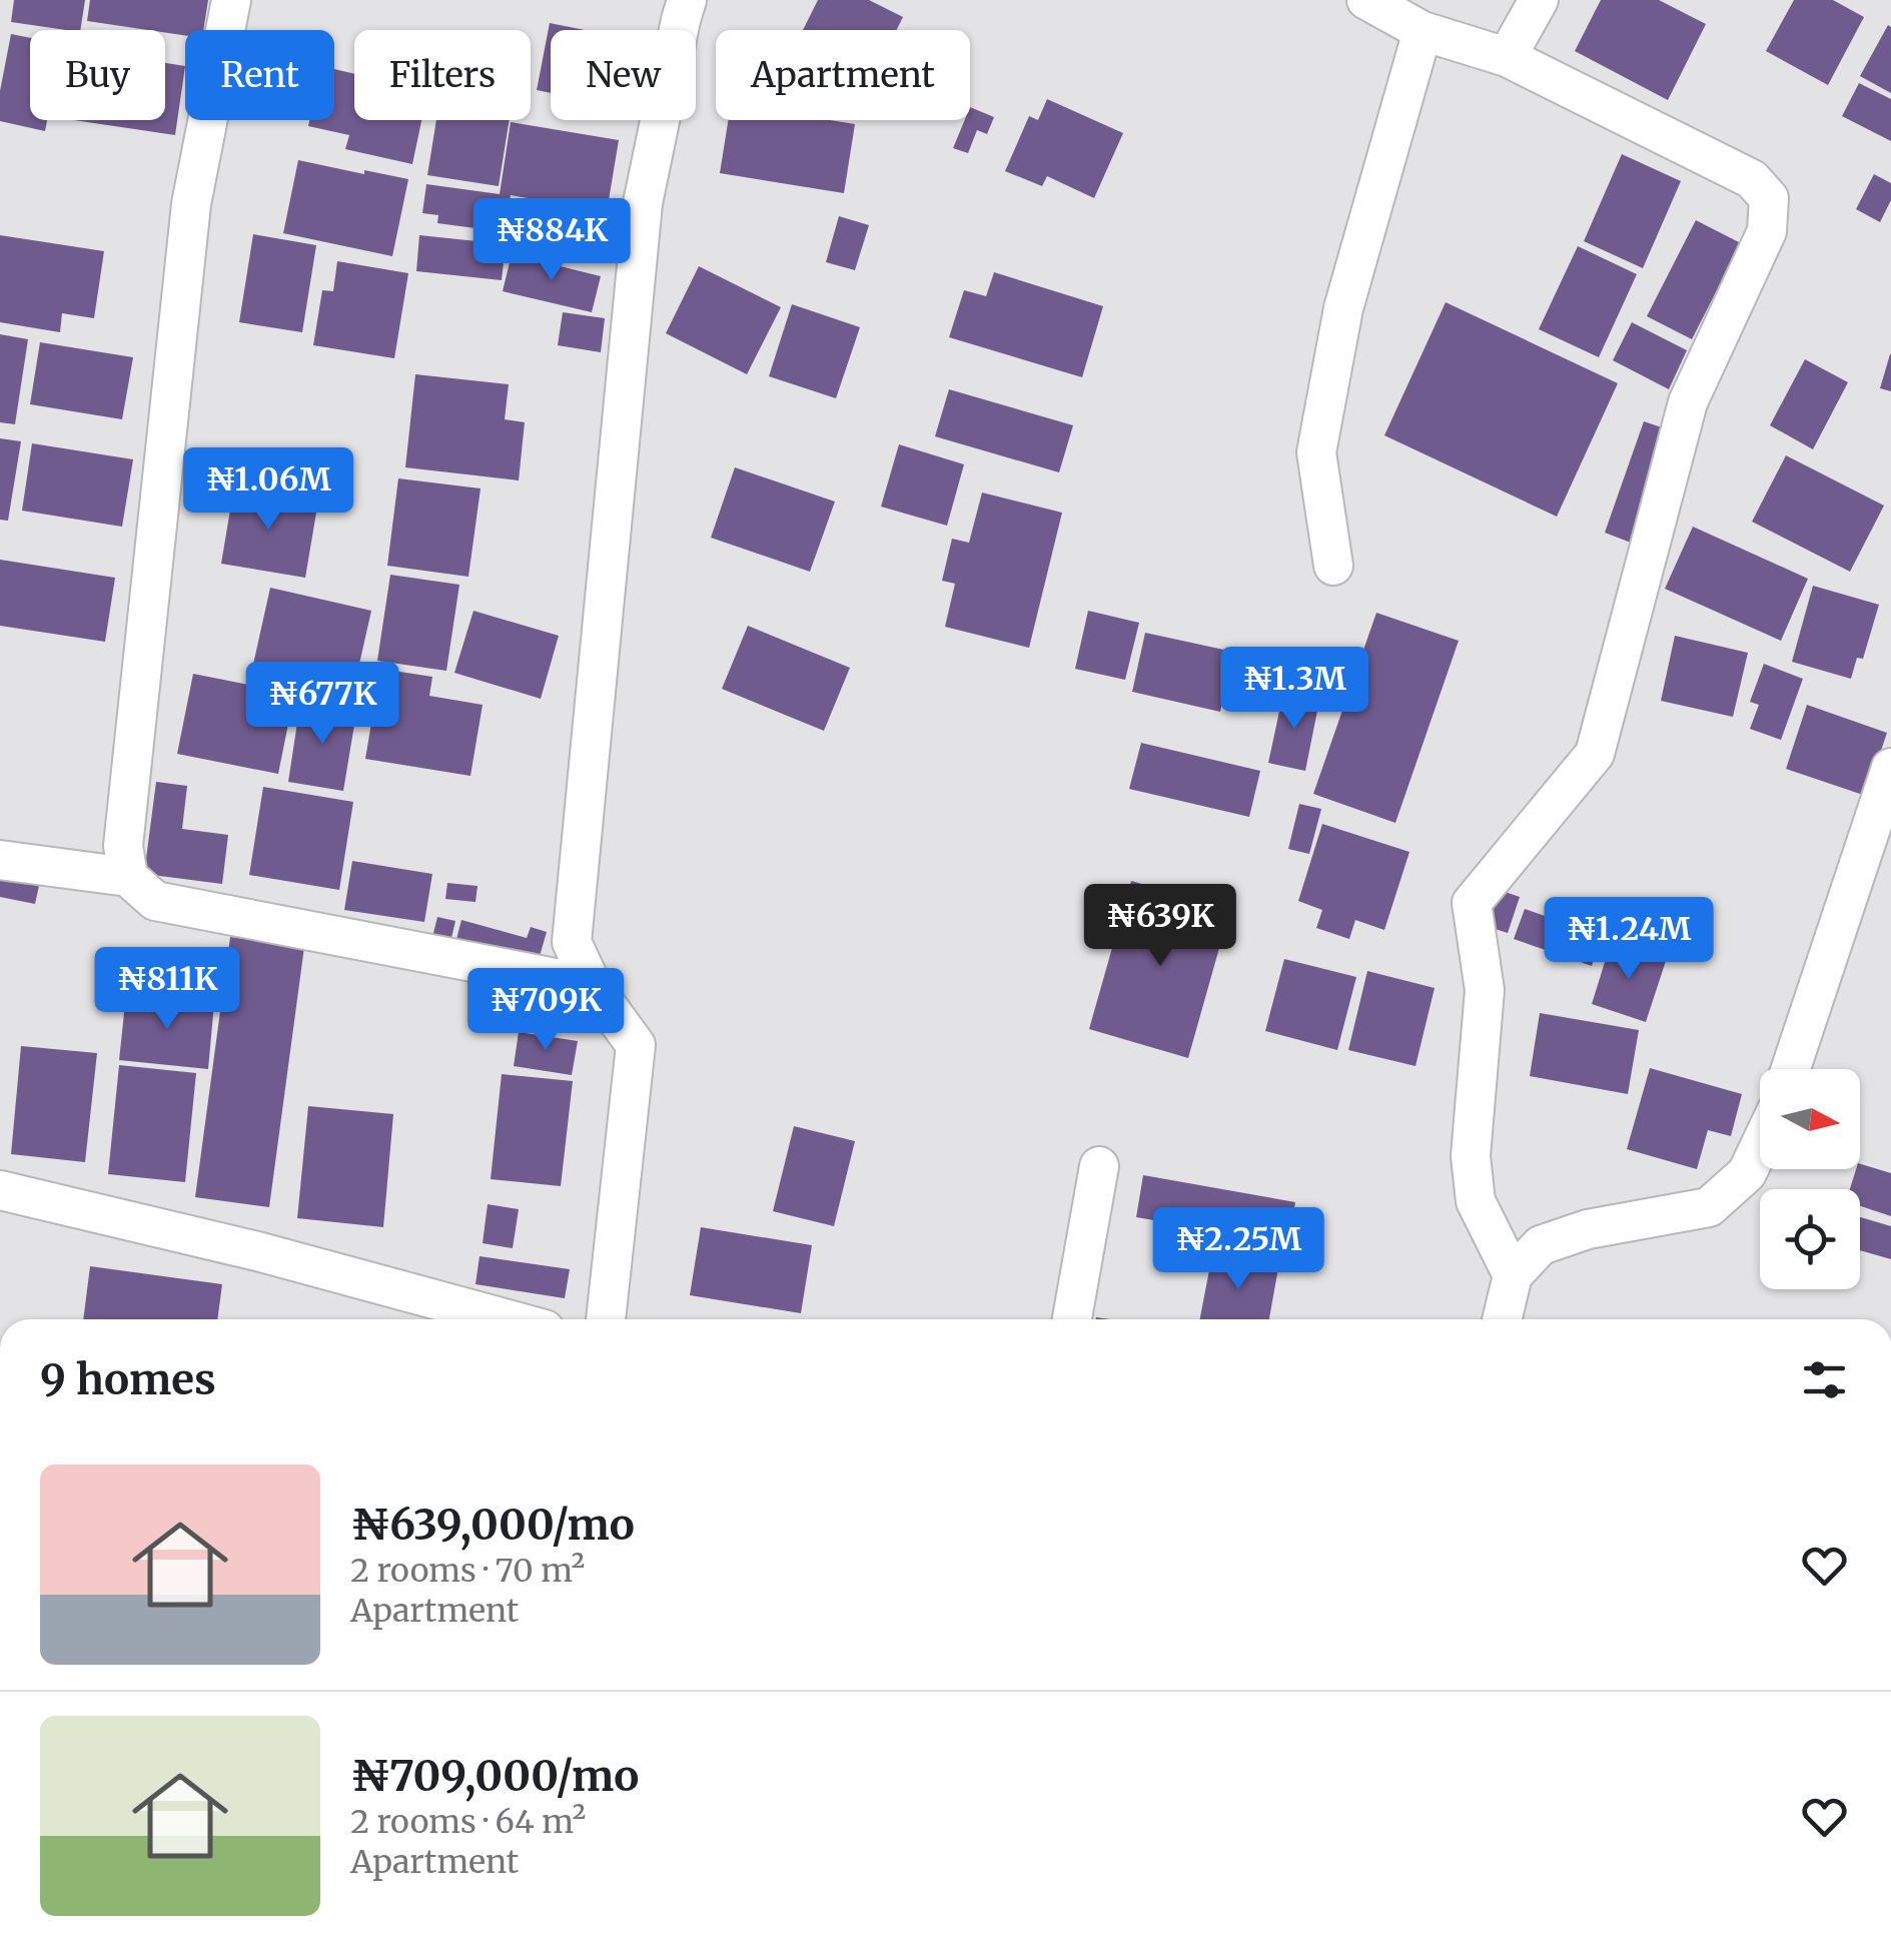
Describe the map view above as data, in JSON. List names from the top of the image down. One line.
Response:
{"north":"right","page":{"chip":["Buy","Rent","Filters","New","Apartment"],"price":["₦884K","₦1.06M","₦1.3M","₦677K","₦639K","₦1.24M","₦811K","₦709K","₦2.25M"],"heading":"9 homes","list":[{"name":"₦639,000/mo","note":"2 rooms · 70 m² · Apartment"},{"name":"₦709,000/mo","note":"2 rooms · 64 m² · Apartment"}]}}
